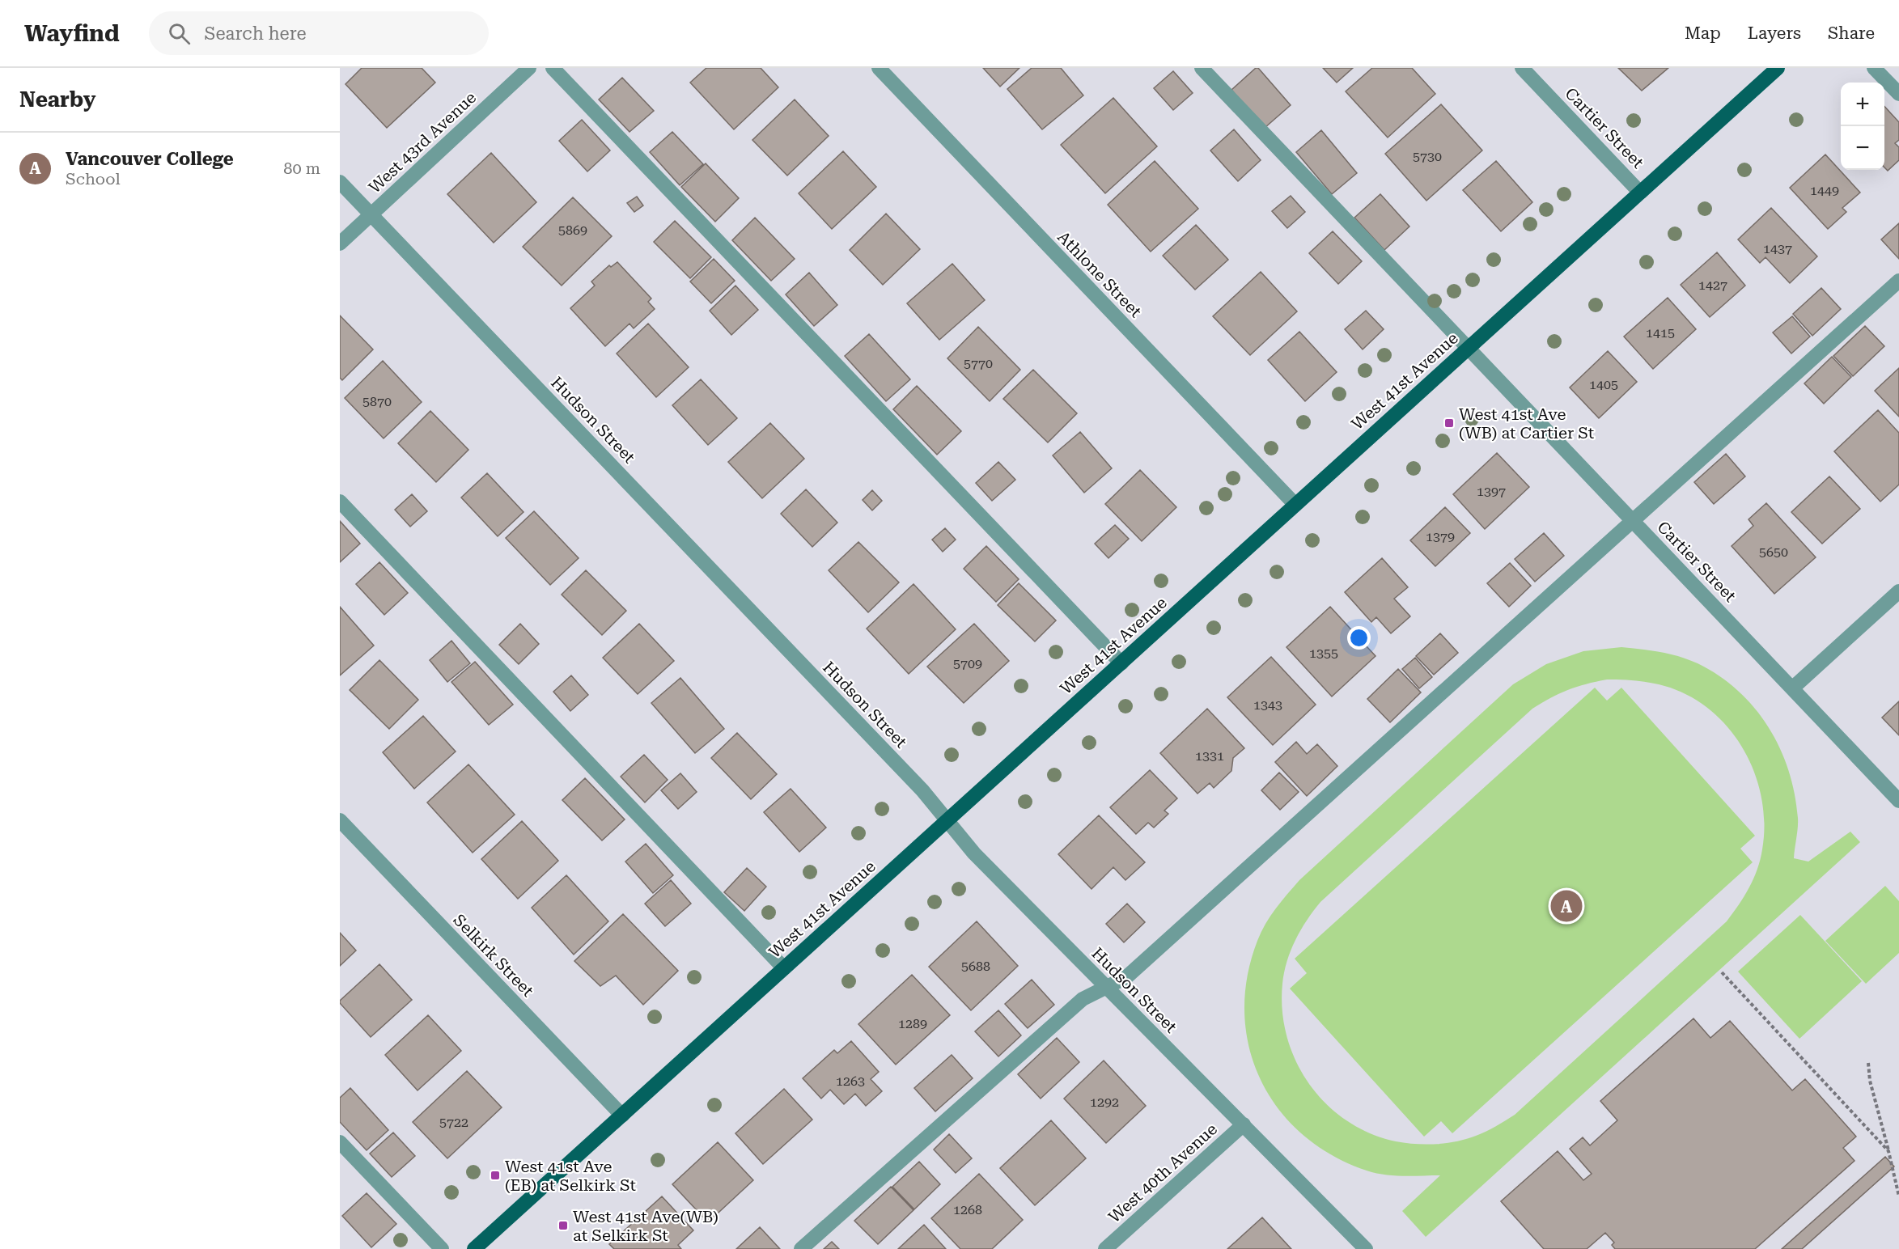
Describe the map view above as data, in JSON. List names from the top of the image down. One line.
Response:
{"streets":{"main road":["West 41st Avenue"],"street":["Cartier Street","West 43rd Avenue","Athlone Street","Hudson Street","Selkirk Street","West 40th Avenue"]},"crossings":[["Cartier Street","West 41st Avenue"],["West 43rd Avenue","Hudson Street"],["Athlone Street","West 41st Avenue"],["West 41st Avenue","Hudson Street"],["West 41st Avenue","Selkirk Street"],["Hudson Street","West 40th Avenue"]],"places":{"transit":["West 41st Ave (WB) at Cartier St","West 41st Ave (EB) at Selkirk St","West 41st Ave(WB) at Selkirk St"]},"house_numbers":["5730","1449","5869","1437","1427","1415","5770","1405","5870","1397","1379","5650","1355","5709","1343","1331","5688","1289","1263","1292","5722","1268"],"page":{"header":"Wayfind","search":"Search here","nav":["Map","Layers","Share"],"heading":"Nearby","map_buttons":["+","−"],"list":[{"mark":"A","name":"Vancouver College","note":"School","value":"80 m"}],"pins":"A"}}
